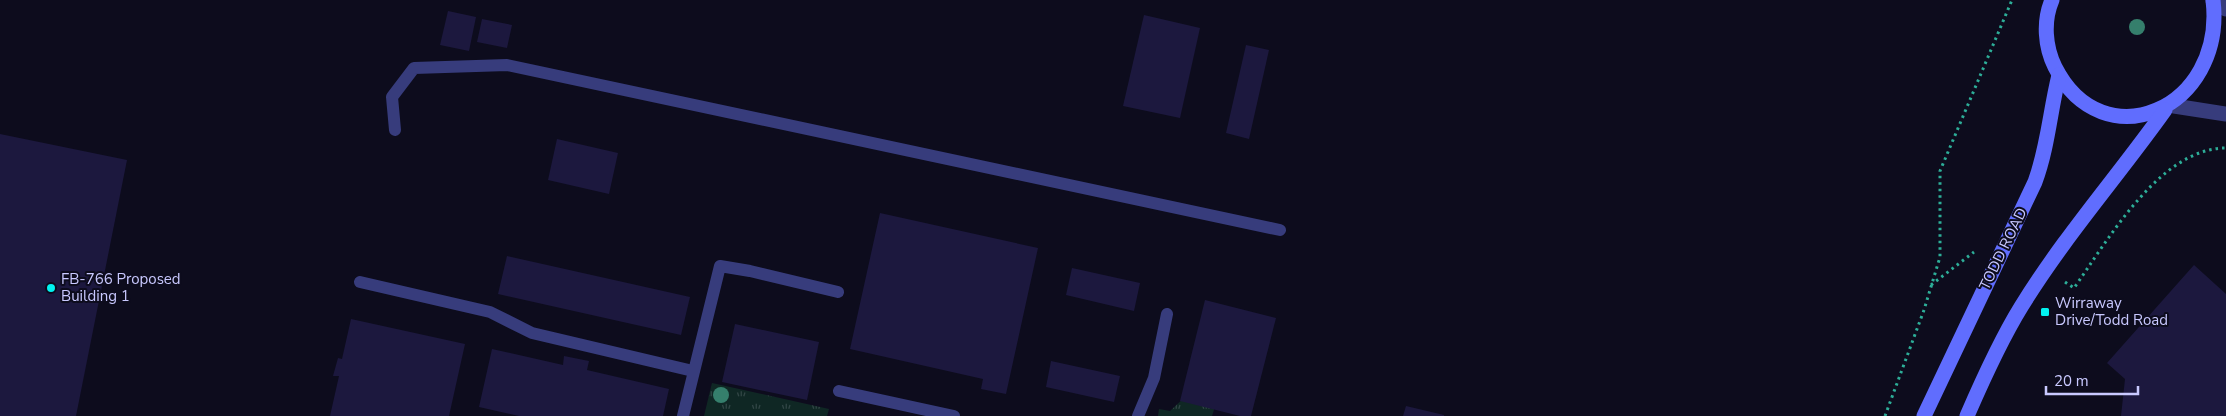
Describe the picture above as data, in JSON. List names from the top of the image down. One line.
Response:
{"streets":{"main road":["TODD ROAD"]},"places":{"other":["FB-766 Proposed Building 1"],"transit":["Wirraway Drive/Todd Road"]},"scale_bar":"20 m"}
